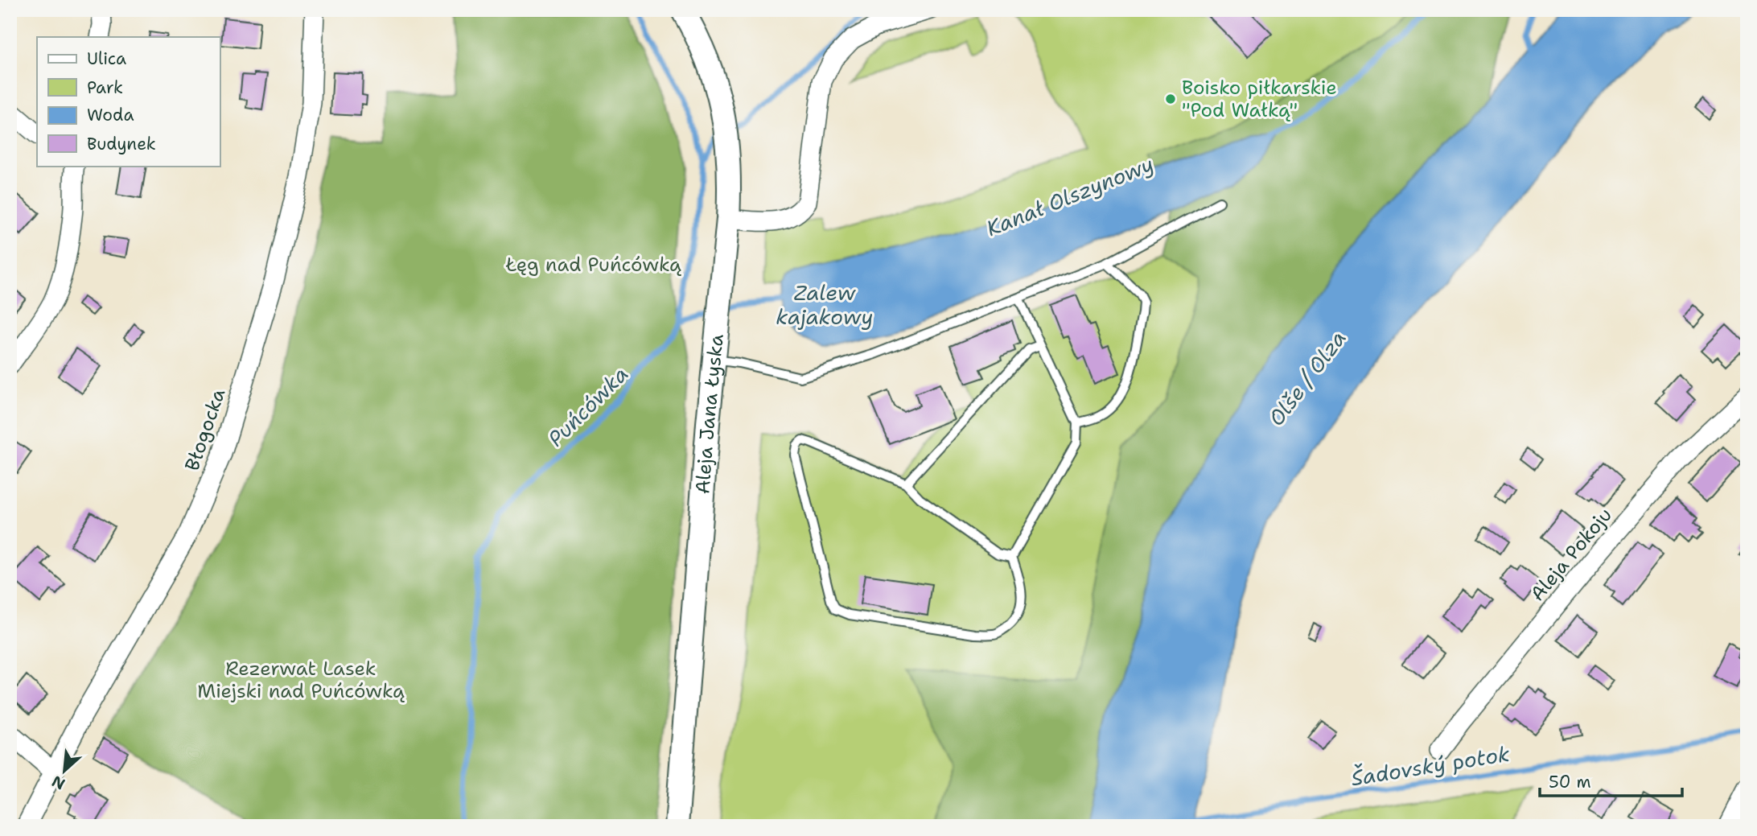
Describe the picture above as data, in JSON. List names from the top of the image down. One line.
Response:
{"streets":{"street":["Aleja Jana Łyska","Błogocka","Aleja Pokoju"]},"water":["Kanał Olszynowy","Zalew kajakowy","Olše / Olza","Puńcówka","Šadovský potok"],"parks":["Łęg nad Puńcówką","Rezerwat Lasek Miejski nad Puńcówką"],"places":["Boisko piłkarskie \"Pod Wałką\""],"legend":["Ulica","Park","Woda","Budynek"],"scale_bar":"50 m","north":"bottom left"}
